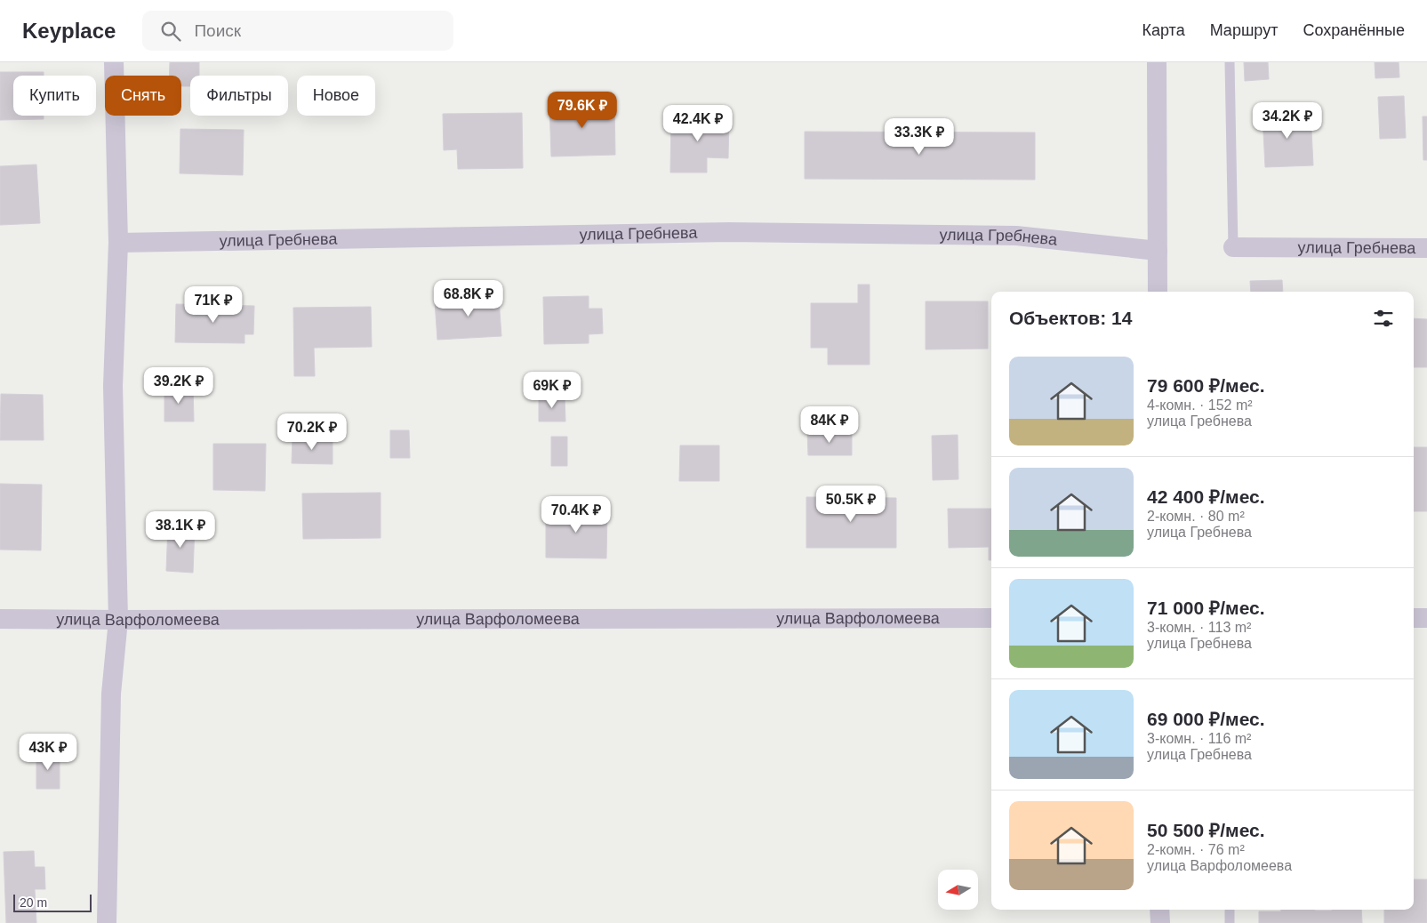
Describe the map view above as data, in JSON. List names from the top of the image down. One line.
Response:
{"streets":{"street":["улица Гребнева","улица Варфоломеева"]},"scale_bar":"20 m","north":"left","page":{"header":"Keyplace","search":"Поиск","nav":["Карта","Маршрут","Сохранённые"],"chip":["Купить","Снять","Фильтры","Новое"],"price":["79.6K ₽","34.2K ₽","42.4K ₽","33.3K ₽","68.8K ₽","71K ₽","39.2K ₽","69K ₽","84K ₽","70.2K ₽","50.5K ₽","70.4K ₽","38.1K ₽","43K ₽"],"heading":"Объектов: 14","list":[{"name":"79 600 ₽/мес.","note":"4-комн. · 152 m² · улица Гребнева"},{"name":"42 400 ₽/мес.","note":"2-комн. · 80 m² · улица Гребнева"},{"name":"71 000 ₽/мес.","note":"3-комн. · 113 m² · улица Гребнева"},{"name":"69 000 ₽/мес.","note":"3-комн. · 116 m² · улица Гребнева"},{"name":"50 500 ₽/мес.","note":"2-комн. · 76 m² · улица Варфоломеева"}],"scale":"20 m"}}
